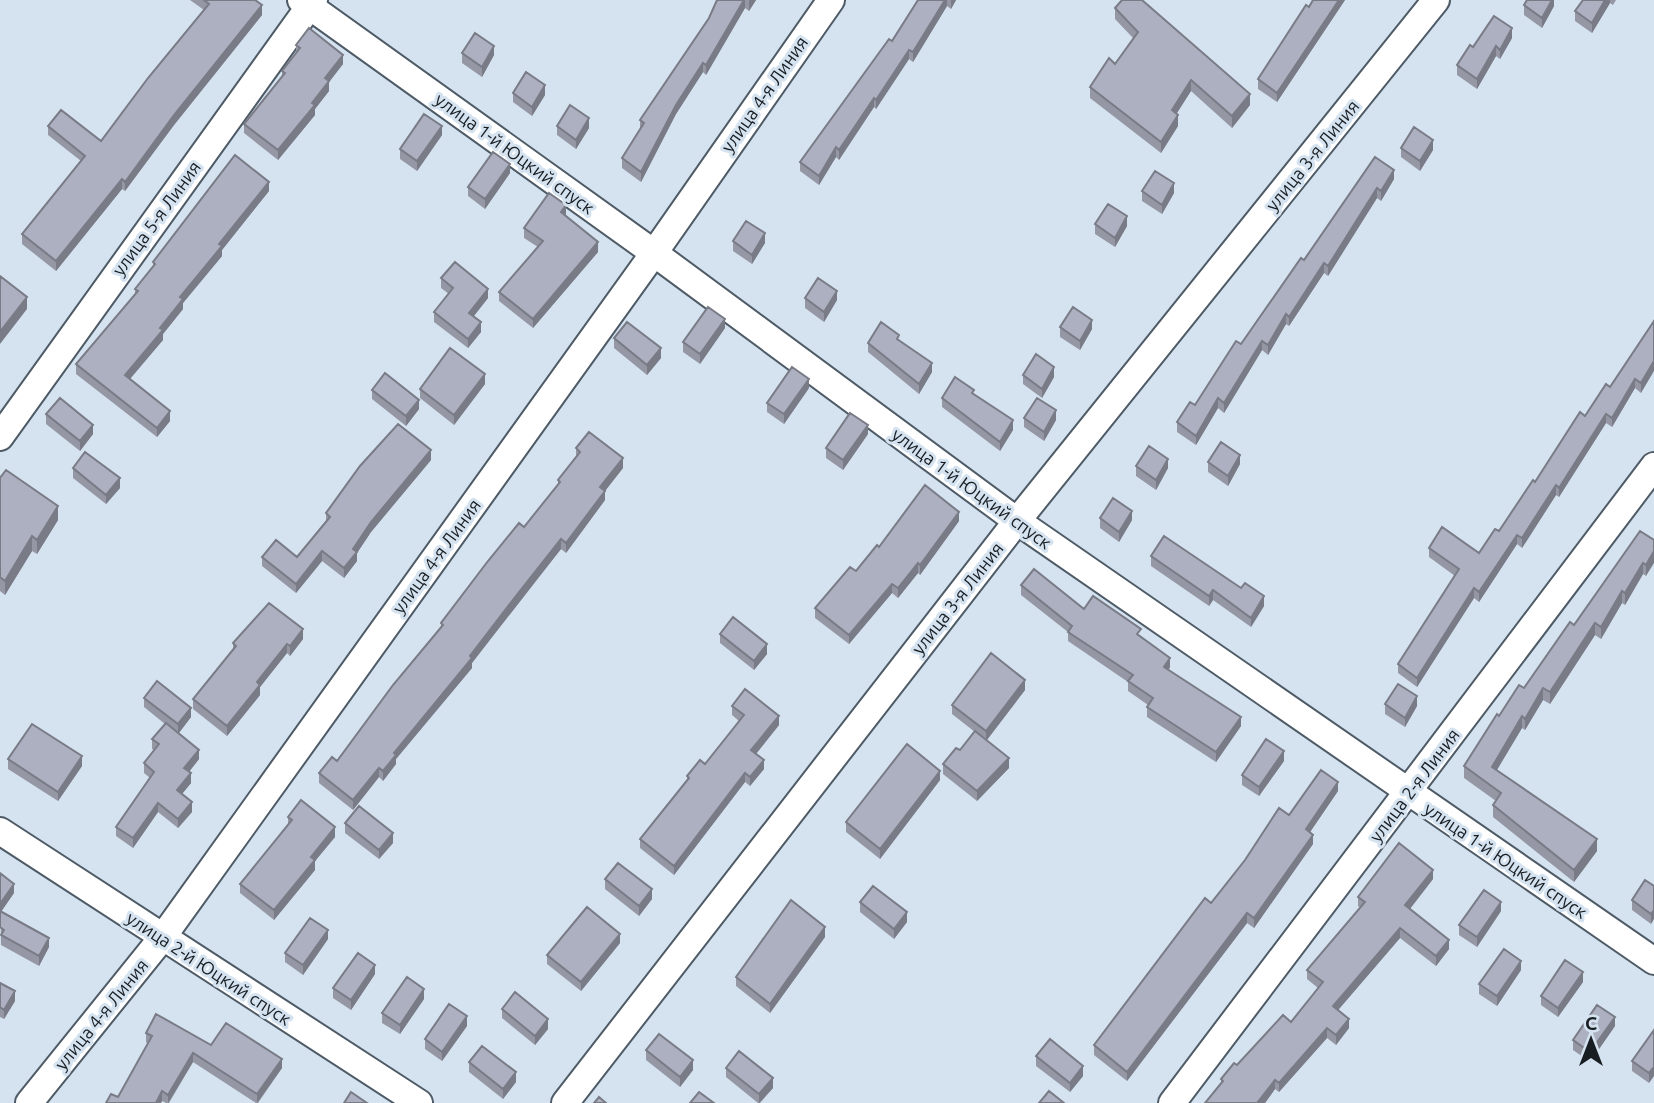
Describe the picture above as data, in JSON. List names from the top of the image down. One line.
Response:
{"streets":{"street":["улица 4-я Линия","улица 1-й Юцкий спуск","улица 3-я Линия","улица 5-я Линия","улица 2-я Линия","улица 2-й Юцкий спуск"]},"crossings":[["улица 4-я Линия","улица 1-й Юцкий спуск"],["улица 4-я Линия","улица 2-й Юцкий спуск"],["улица 1-й Юцкий спуск","улица 3-я Линия"],["улица 1-й Юцкий спуск","улица 5-я Линия"],["улица 1-й Юцкий спуск","улица 2-я Линия"]],"north":"top"}
